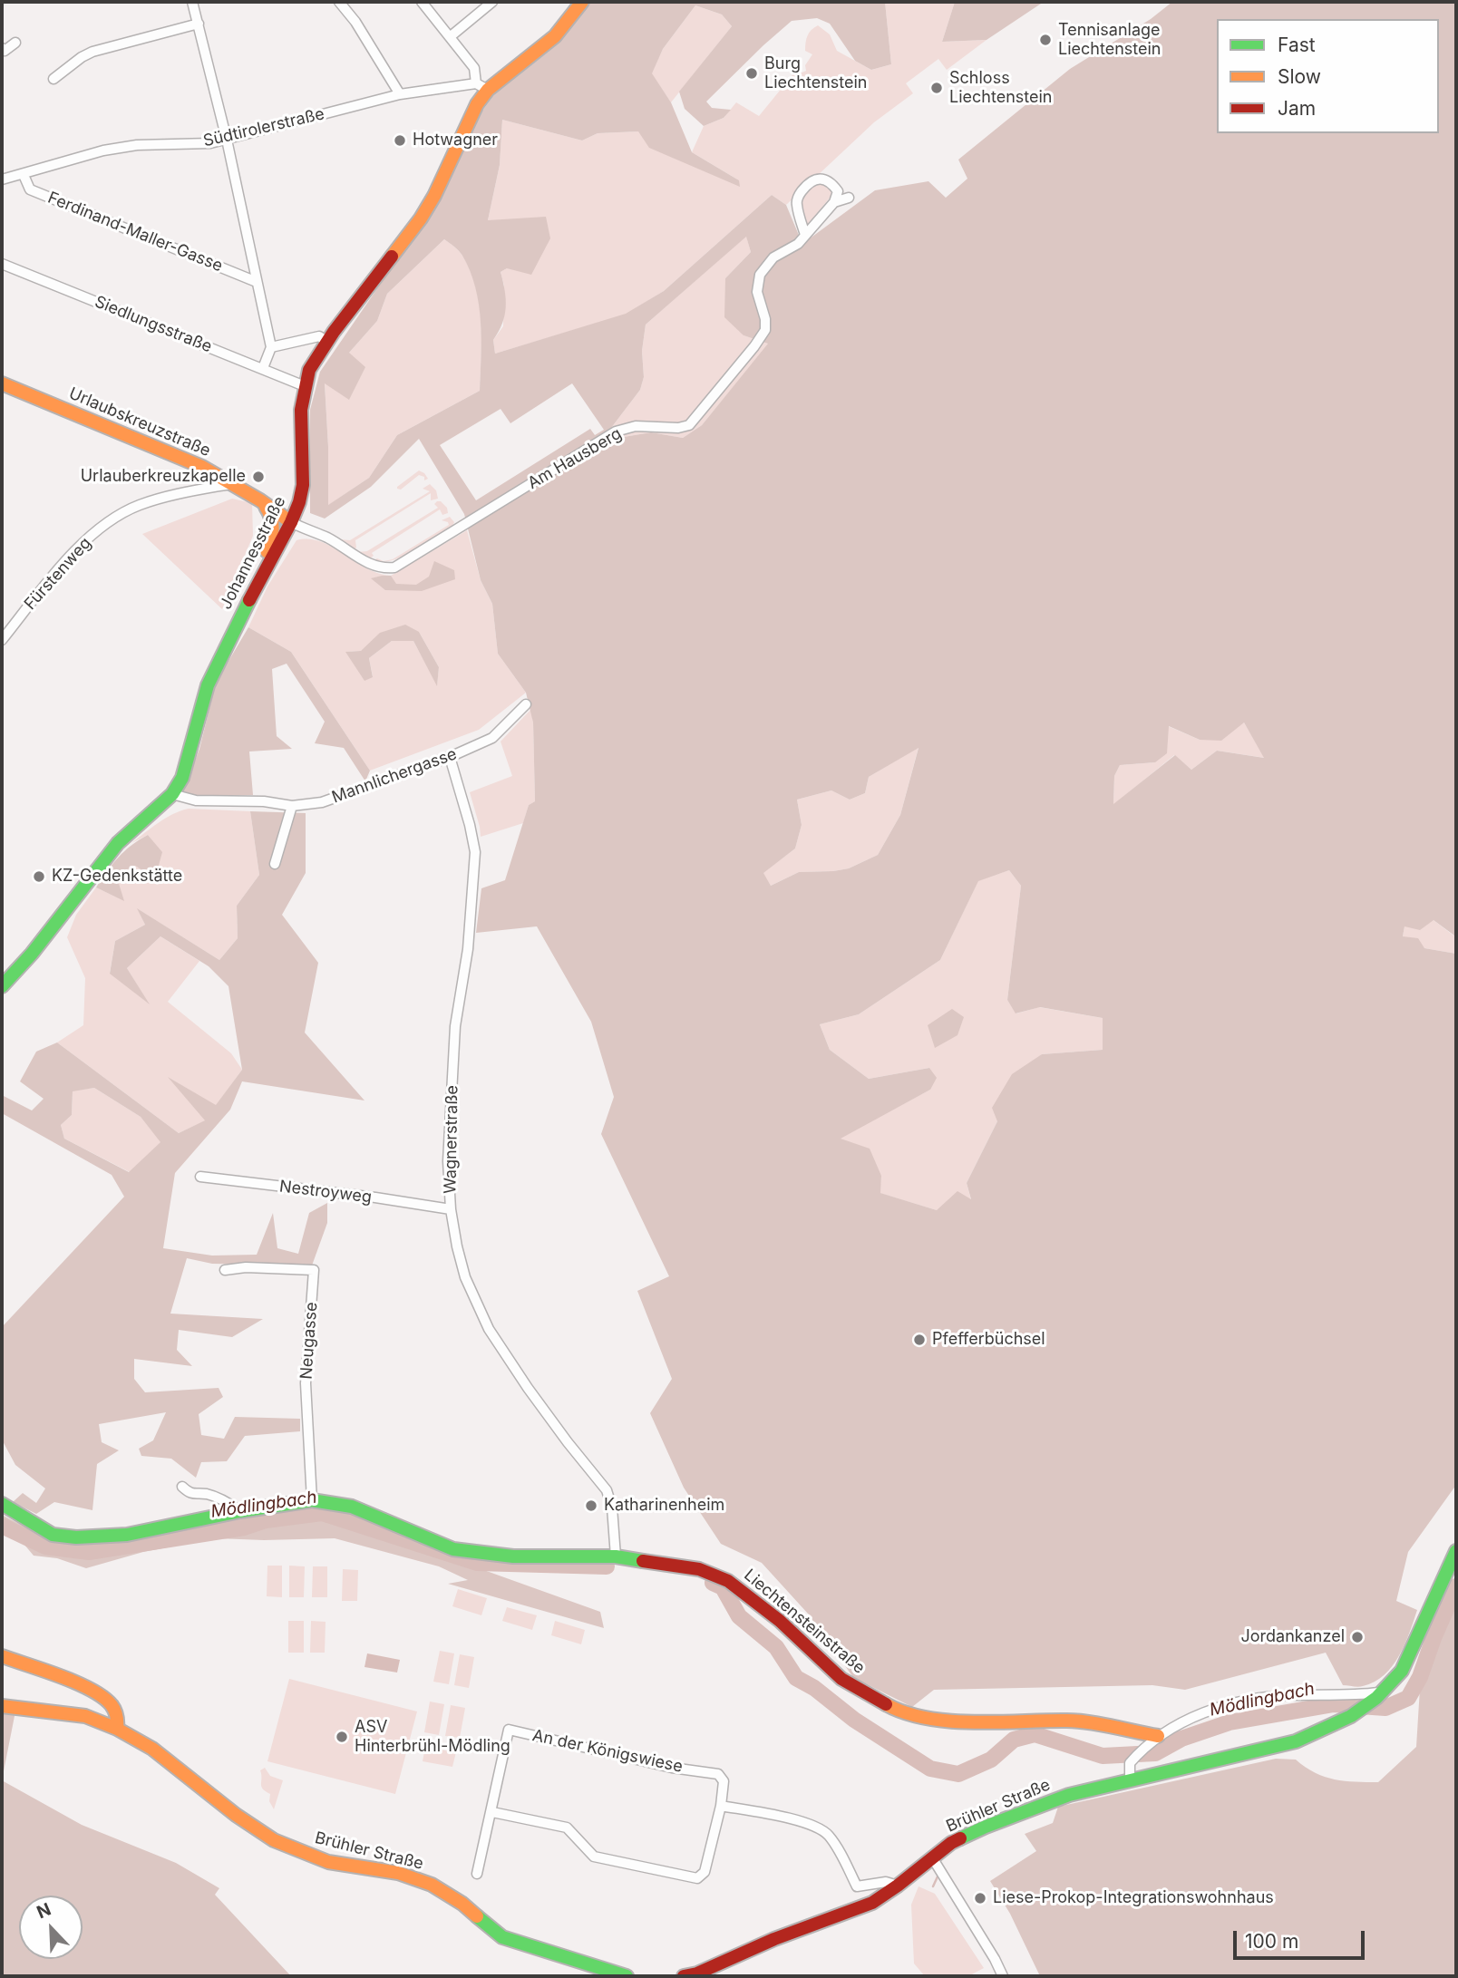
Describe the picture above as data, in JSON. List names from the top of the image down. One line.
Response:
{"streets":{"main road":["Urlaubskreuzstraße","Johannesstraße","Liechtensteinstraße","Brühler Straße"],"street":["Südtirolerstraße","Ferdinand-Maller-Gasse","Siedlungsstraße","Am Hausberg","Fürstenweg","Mannlichergasse","Wagnerstraße","Nestroyweg","Neugasse","An der Königswiese"]},"crossings":[["Südtirolerstraße","Ferdinand-Maller-Gasse"],["Südtirolerstraße","Johannesstraße"],["Siedlungsstraße","Johannesstraße"],["Urlaubskreuzstraße","Am Hausberg"],["Urlaubskreuzstraße","Johannesstraße"],["Urlaubskreuzstraße","Fürstenweg"],["Am Hausberg","Johannesstraße"],["Johannesstraße","Mannlichergasse"],["Mannlichergasse","Wagnerstraße"],["Wagnerstraße","Nestroyweg"],["Wagnerstraße","Liechtensteinstraße"],["Neugasse","Liechtensteinstraße"]],"water":["Mödlingbach"],"places":["Tennisanlage Liechtenstein","Burg Liechtenstein","Schloss Liechtenstein","Hotwagner","Urlauberkreuzkapelle","KZ-Gedenkstätte","Pfefferbüchsel","Katharinenheim","Jordankanzel","ASV Hinterbrühl-Mödling","Liese-Prokop-Integrationswohnhaus"],"legend":["Fast","Slow","Jam"],"scale_bar":"100 m","north":"top left"}
